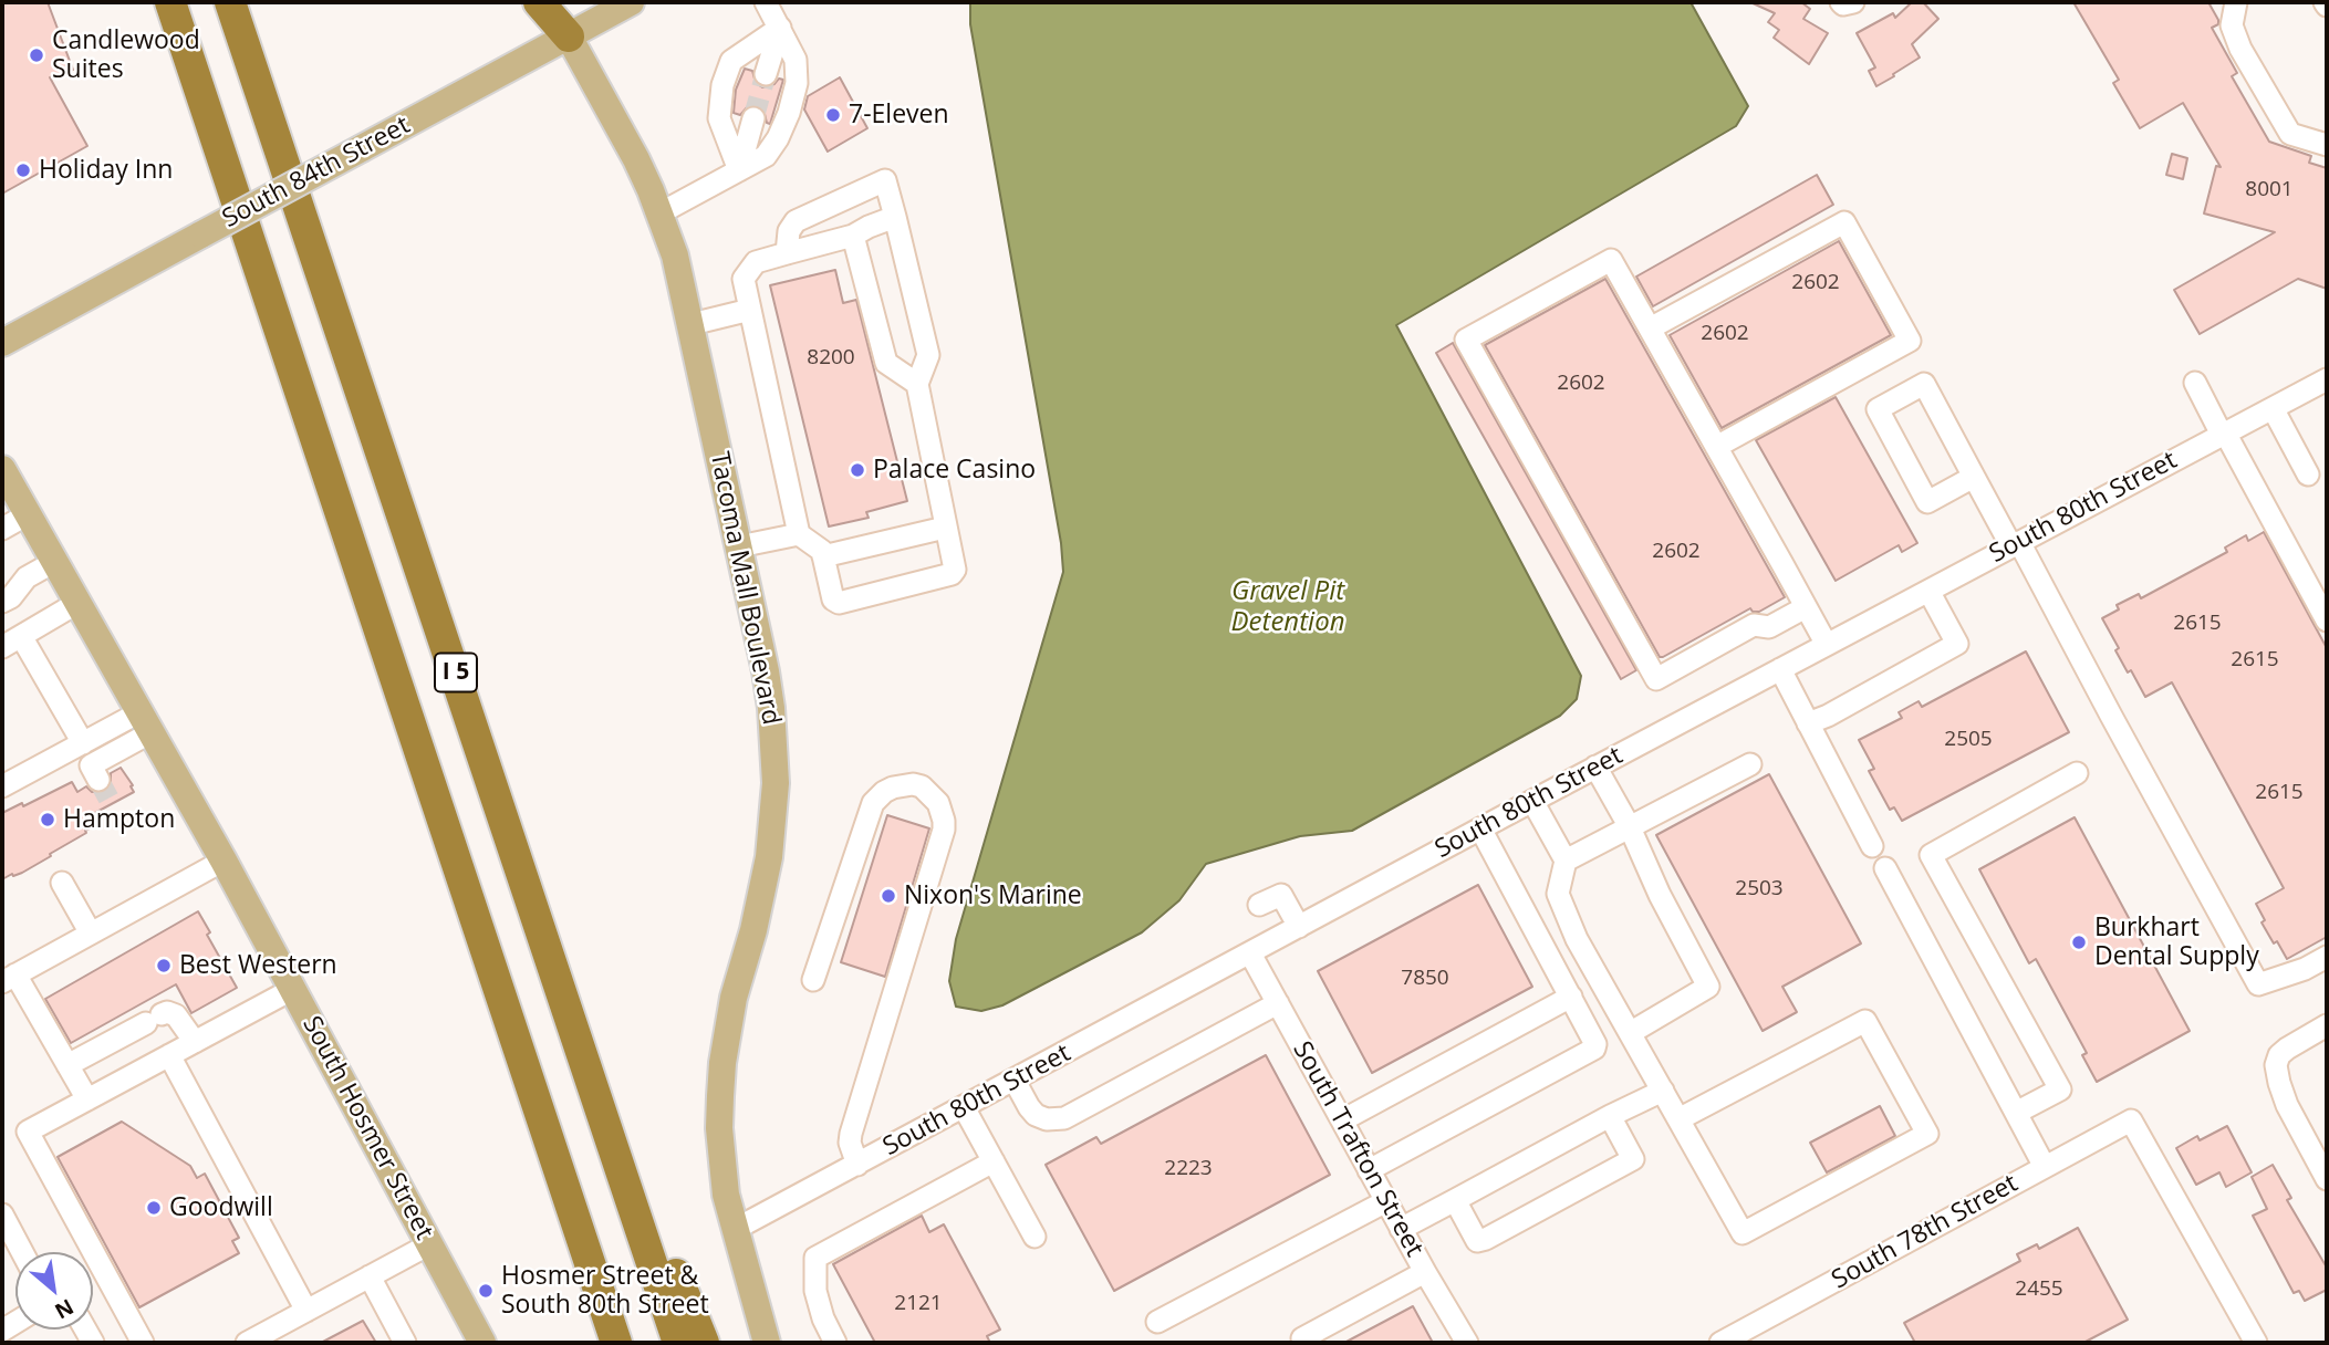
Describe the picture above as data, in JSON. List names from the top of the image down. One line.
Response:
{"streets":{"highway":["I 5"],"main road":["South 84th Street","Tacoma Mall Boulevard","South Hosmer Street"],"street":["South 80th Street","South Trafton Street","South 78th Street"]},"crossings":[["South 84th Street","Tacoma Mall Boulevard"],["South 80th Street","Tacoma Mall Boulevard"],["South 80th Street","South Trafton Street"]],"water":["Gravel Pit Detention"],"places":["Candlewood Suites","7-Eleven","Holiday Inn","Palace Casino","Hampton","Nixon's Marine","Burkhart Dental Supply","Best Western","Goodwill","Hosmer Street & South 80th Street"],"house_numbers":["8001","2602","2602","8200","2602","2602","2615","2615","2505","2615","2503","7850","2223","2455","2121"],"north":"bottom right"}
